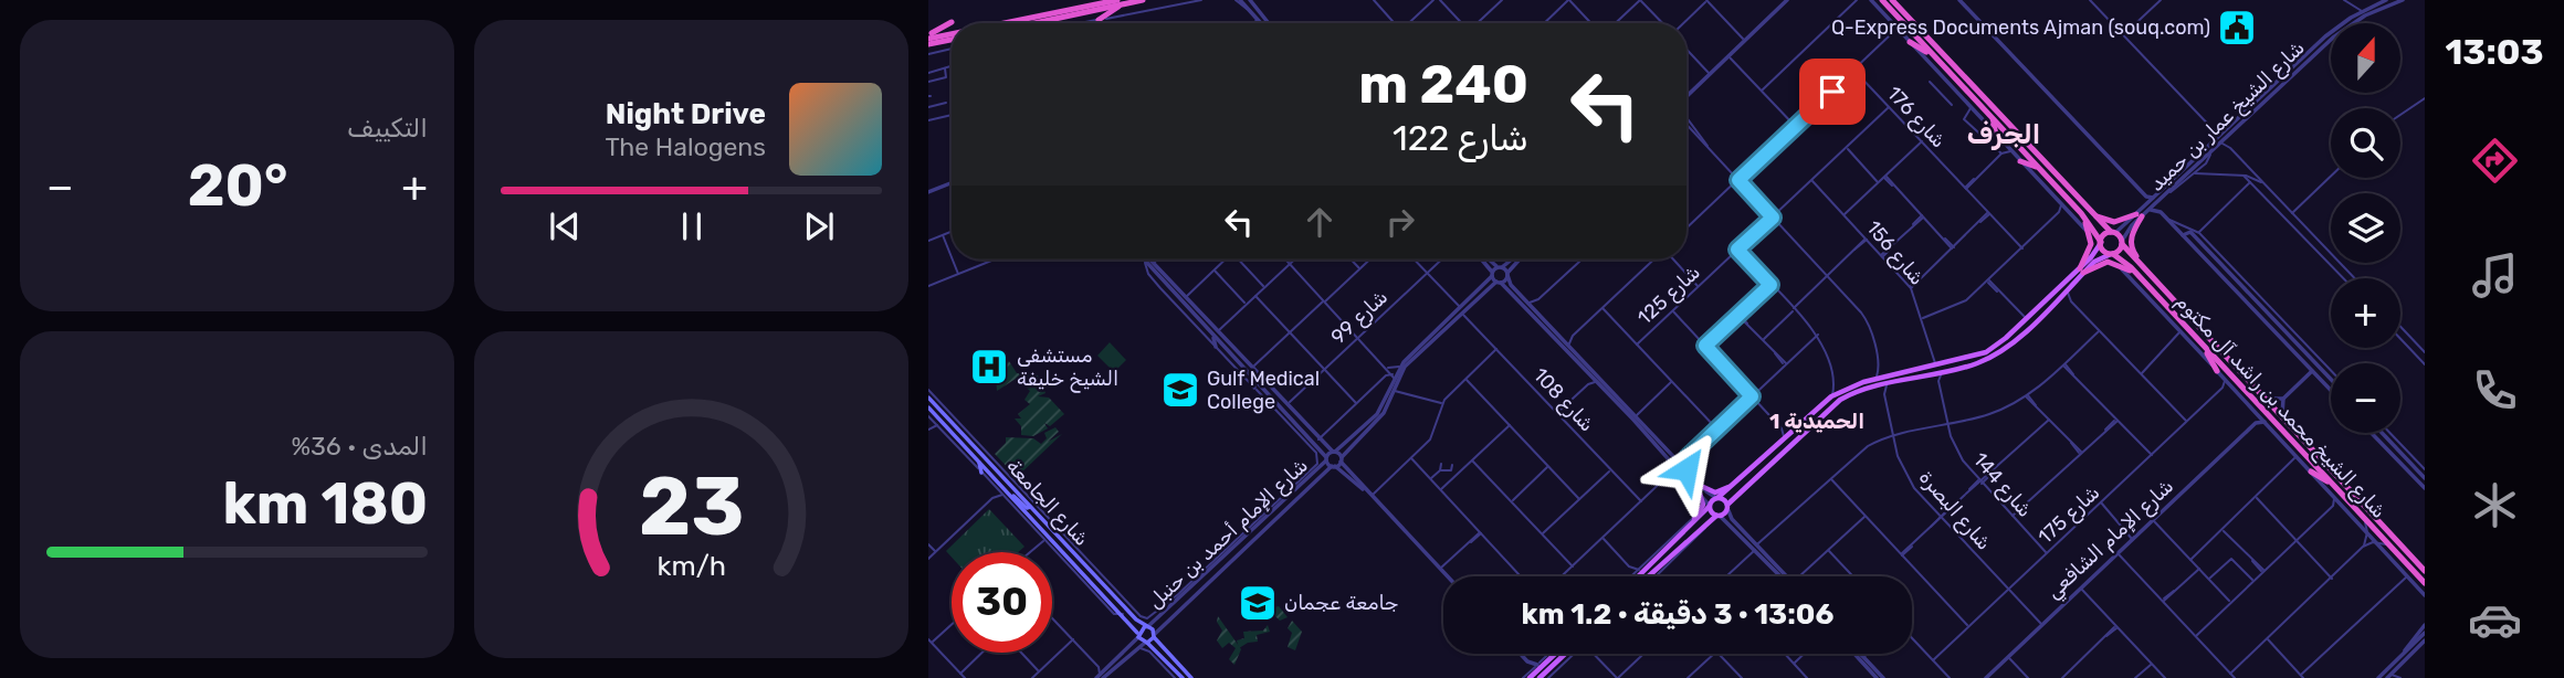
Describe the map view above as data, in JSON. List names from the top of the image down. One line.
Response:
{"streets":{"highway":["شارع الشيخ محمد بن راشد آل مكتوم"],"main road":["شارع الجامعة"],"street":["شارع الشيخ عمار بن حميد","شارع 176","شارع 156","شارع 125","شارع 99","شارع 108","شارع 144","شارع البصرة","شارع 175","شارع الإمام أحمد بن حنبل","شارع الإمام الشافعي"]},"crossings":[["شارع الشيخ عمار بن حميد","شارع الشيخ محمد بن راشد آل مكتوم"],["شارع 176","شارع 125"],["شارع 156","شارع 125"],["شارع 144","شارع 175"],["شارع الجامعة","شارع الإمام أحمد بن حنبل"],["شارع البصرة","شارع 175"],["شارع البصرة","شارع الإمام الشافعي"]],"districts":["الجرف","الحميدية 1"],"places":{"public building":["Q-Express Documents Ajman (souq.com)"],"hospital":["مستشفى الشيخ خليفة"],"school or university":["Gulf Medical College","جامعة عجمان"]},"north":"top","page":{"tabs":"13:03","tile":["التكييف",["المدى · 36%","180 km"]],"map_buttons":["+","−"],"turn":["240 m","شارع 122"],"song":["Night Drive","The Halogens"],"heat":["−","20°","+"],"limit":"30","trip":"13:06 · 3 دقيقة · 1.2 km","gauge":["23","km/h"]}}
